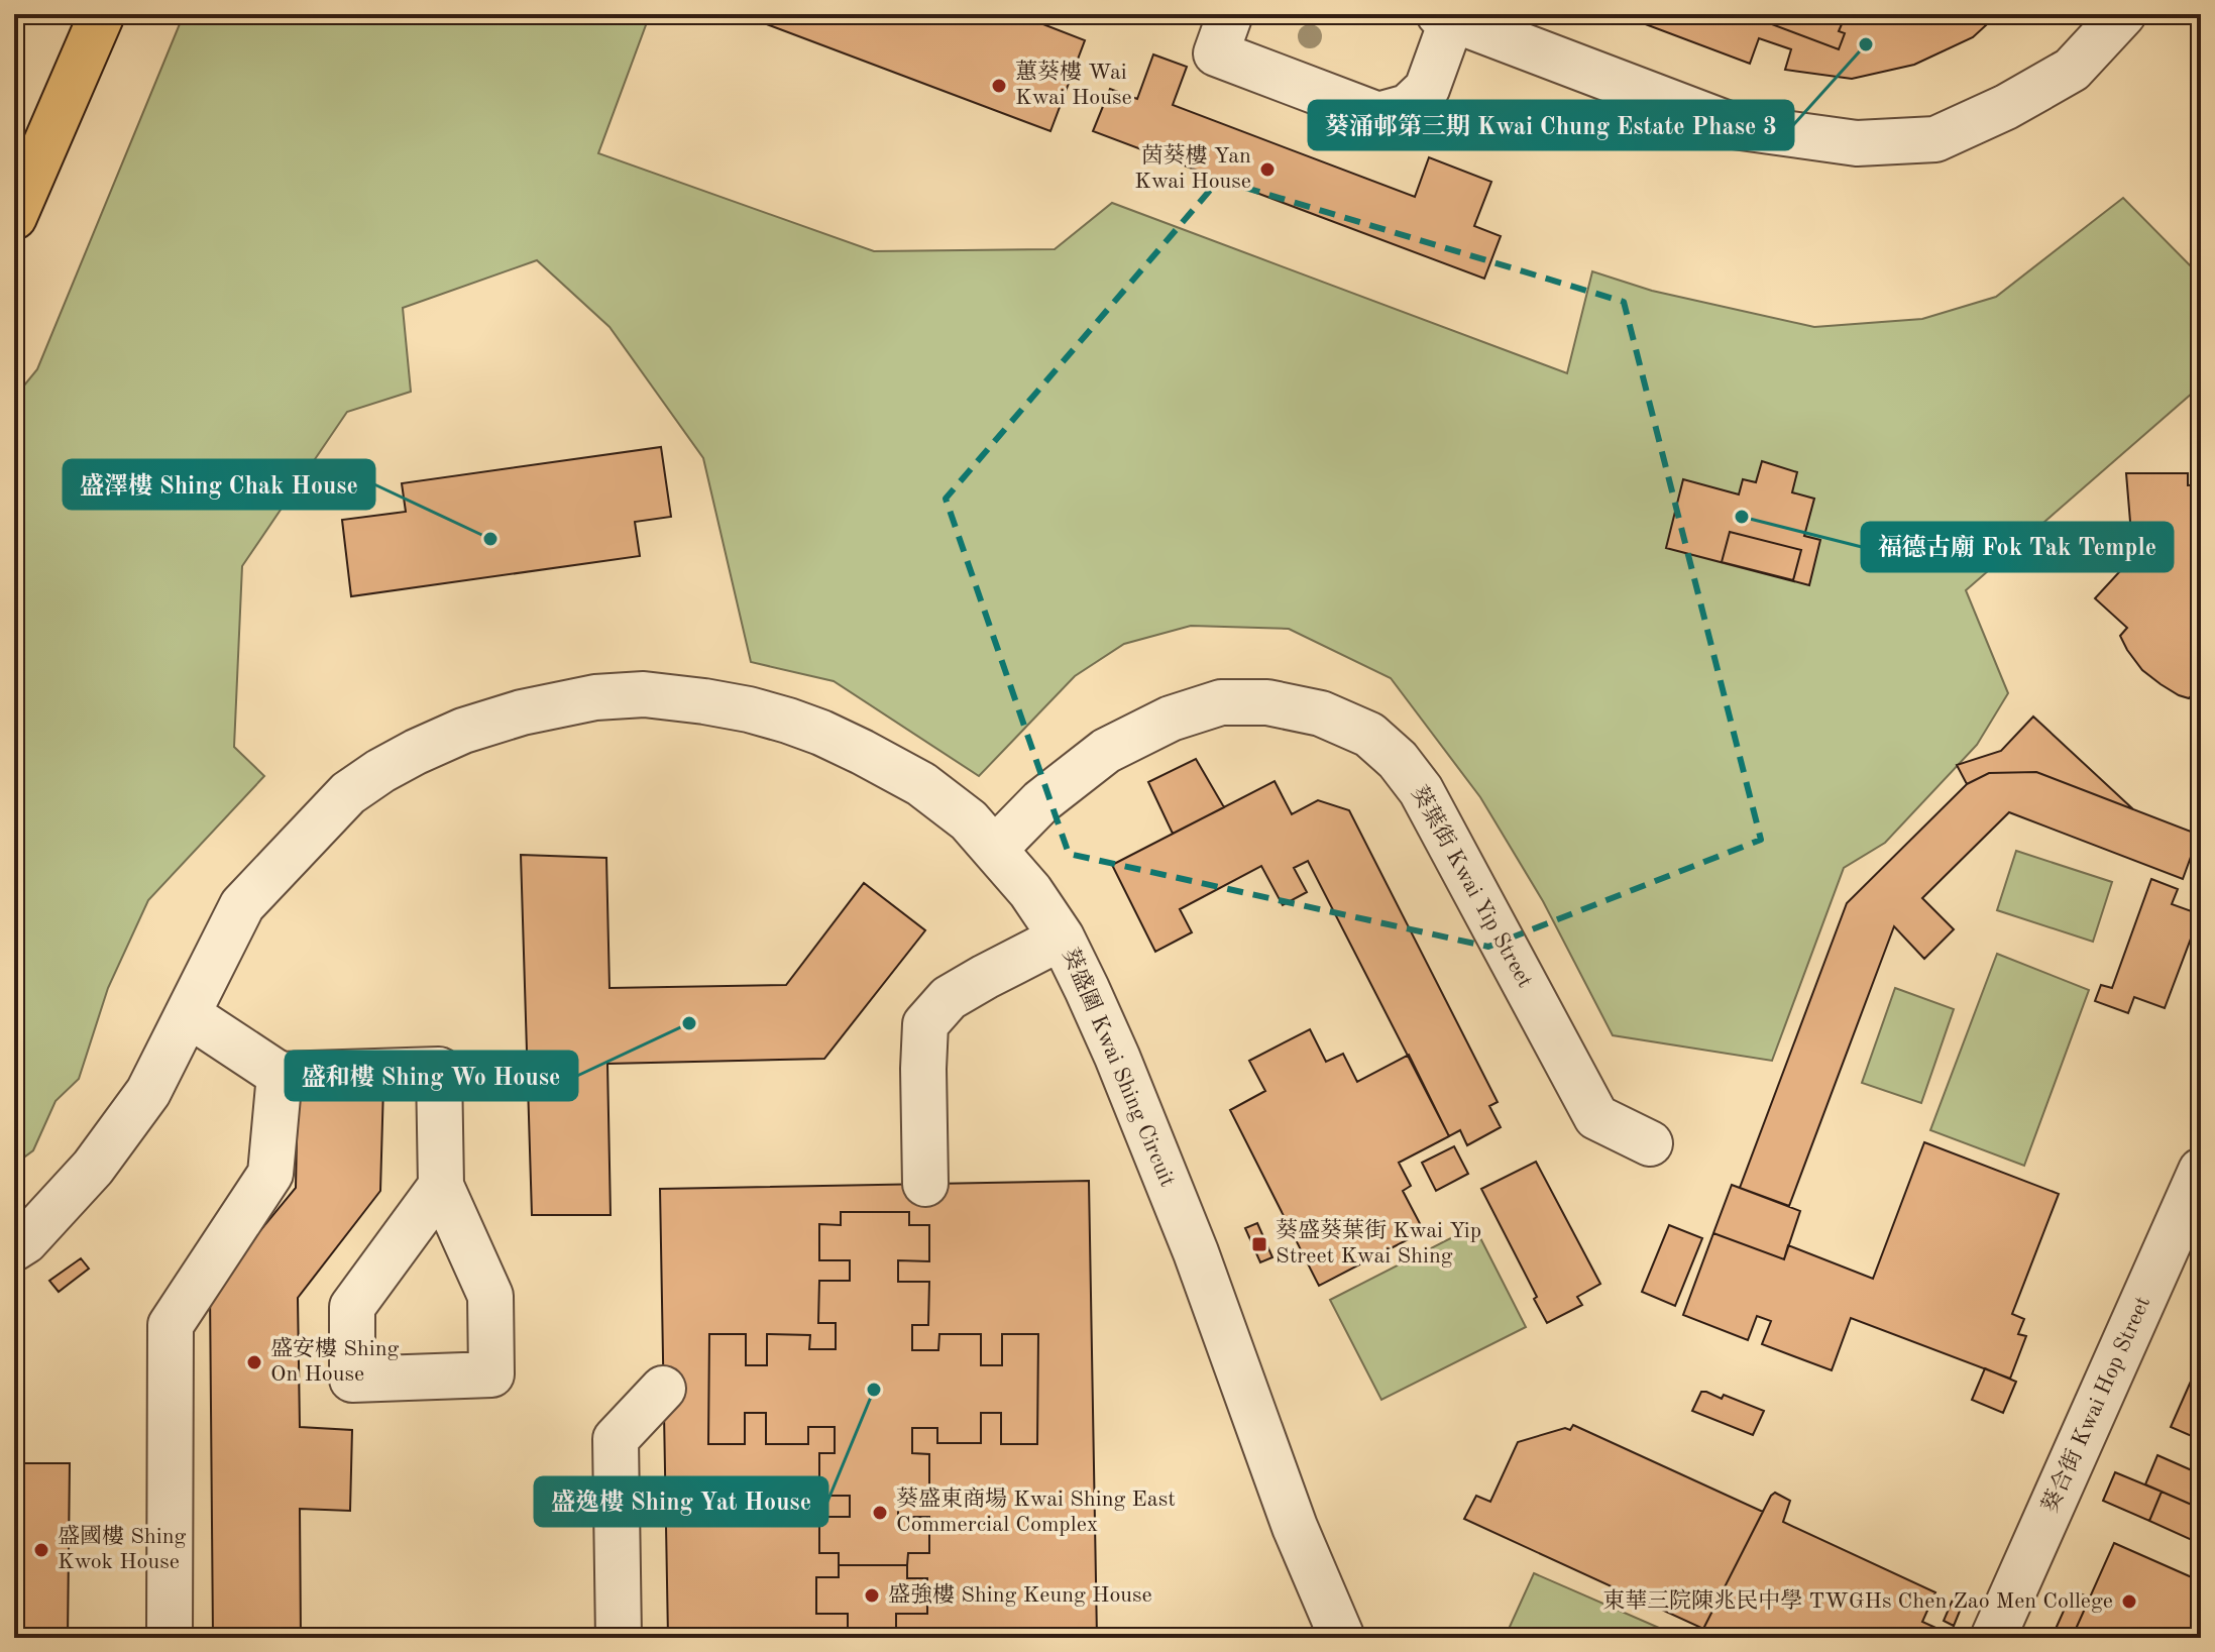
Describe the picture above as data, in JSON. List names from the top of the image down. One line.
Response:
{"streets":{"street":["葵葉街 Kwai Yip Street","葵盛圍 Kwai Shing Circuit","葵合街 Kwai Hop Street"]},"crossings":[["葵葉街 Kwai Yip Street","葵盛圍 Kwai Shing Circuit"]],"places":{"other":["葵涌邨第三期 Kwai Chung Estate Phase 3","蕙葵樓 Wai Kwai House","茵葵樓 Yan Kwai House","福德古廟 Fok Tak Temple","盛澤樓 Shing Chak House","盛和樓 Shing Wo House","盛安樓 Shing On House","盛逸樓 Shing Yat House","葵盛東商場 Kwai Shing East Commercial Complex","盛國樓 Shing Kwok House","盛強樓 Shing Keung House","東華三院陳兆民中學 TWGHs Chen Zao Men College"],"transit":["葵盛葵葉街 Kwai Yip Street Kwai Shing"]}}
